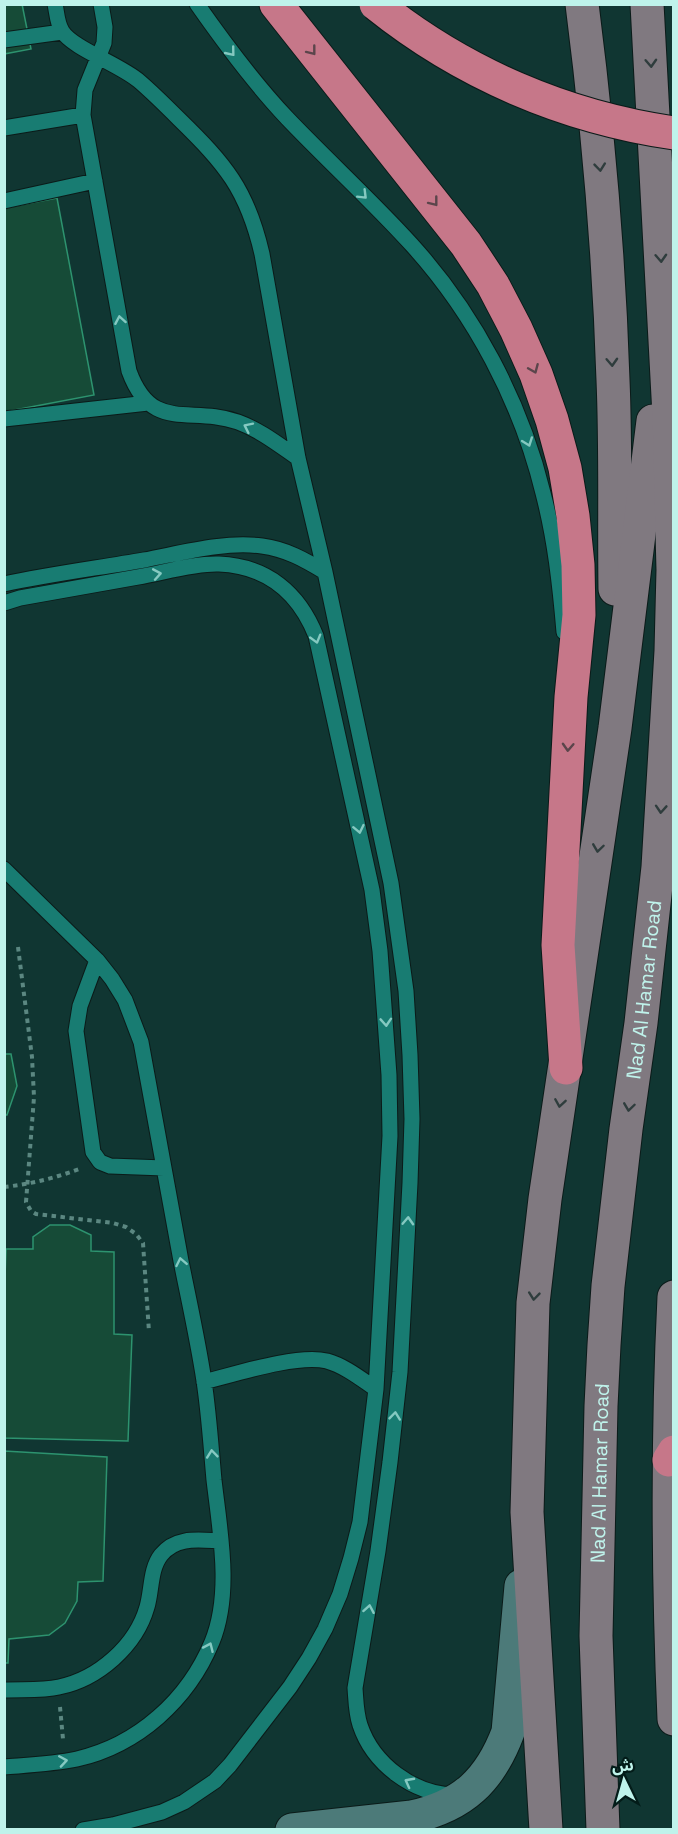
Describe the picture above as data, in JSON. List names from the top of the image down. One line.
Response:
{"streets":{"main road":["Nad Al Hamar Road"]},"north":"top"}
